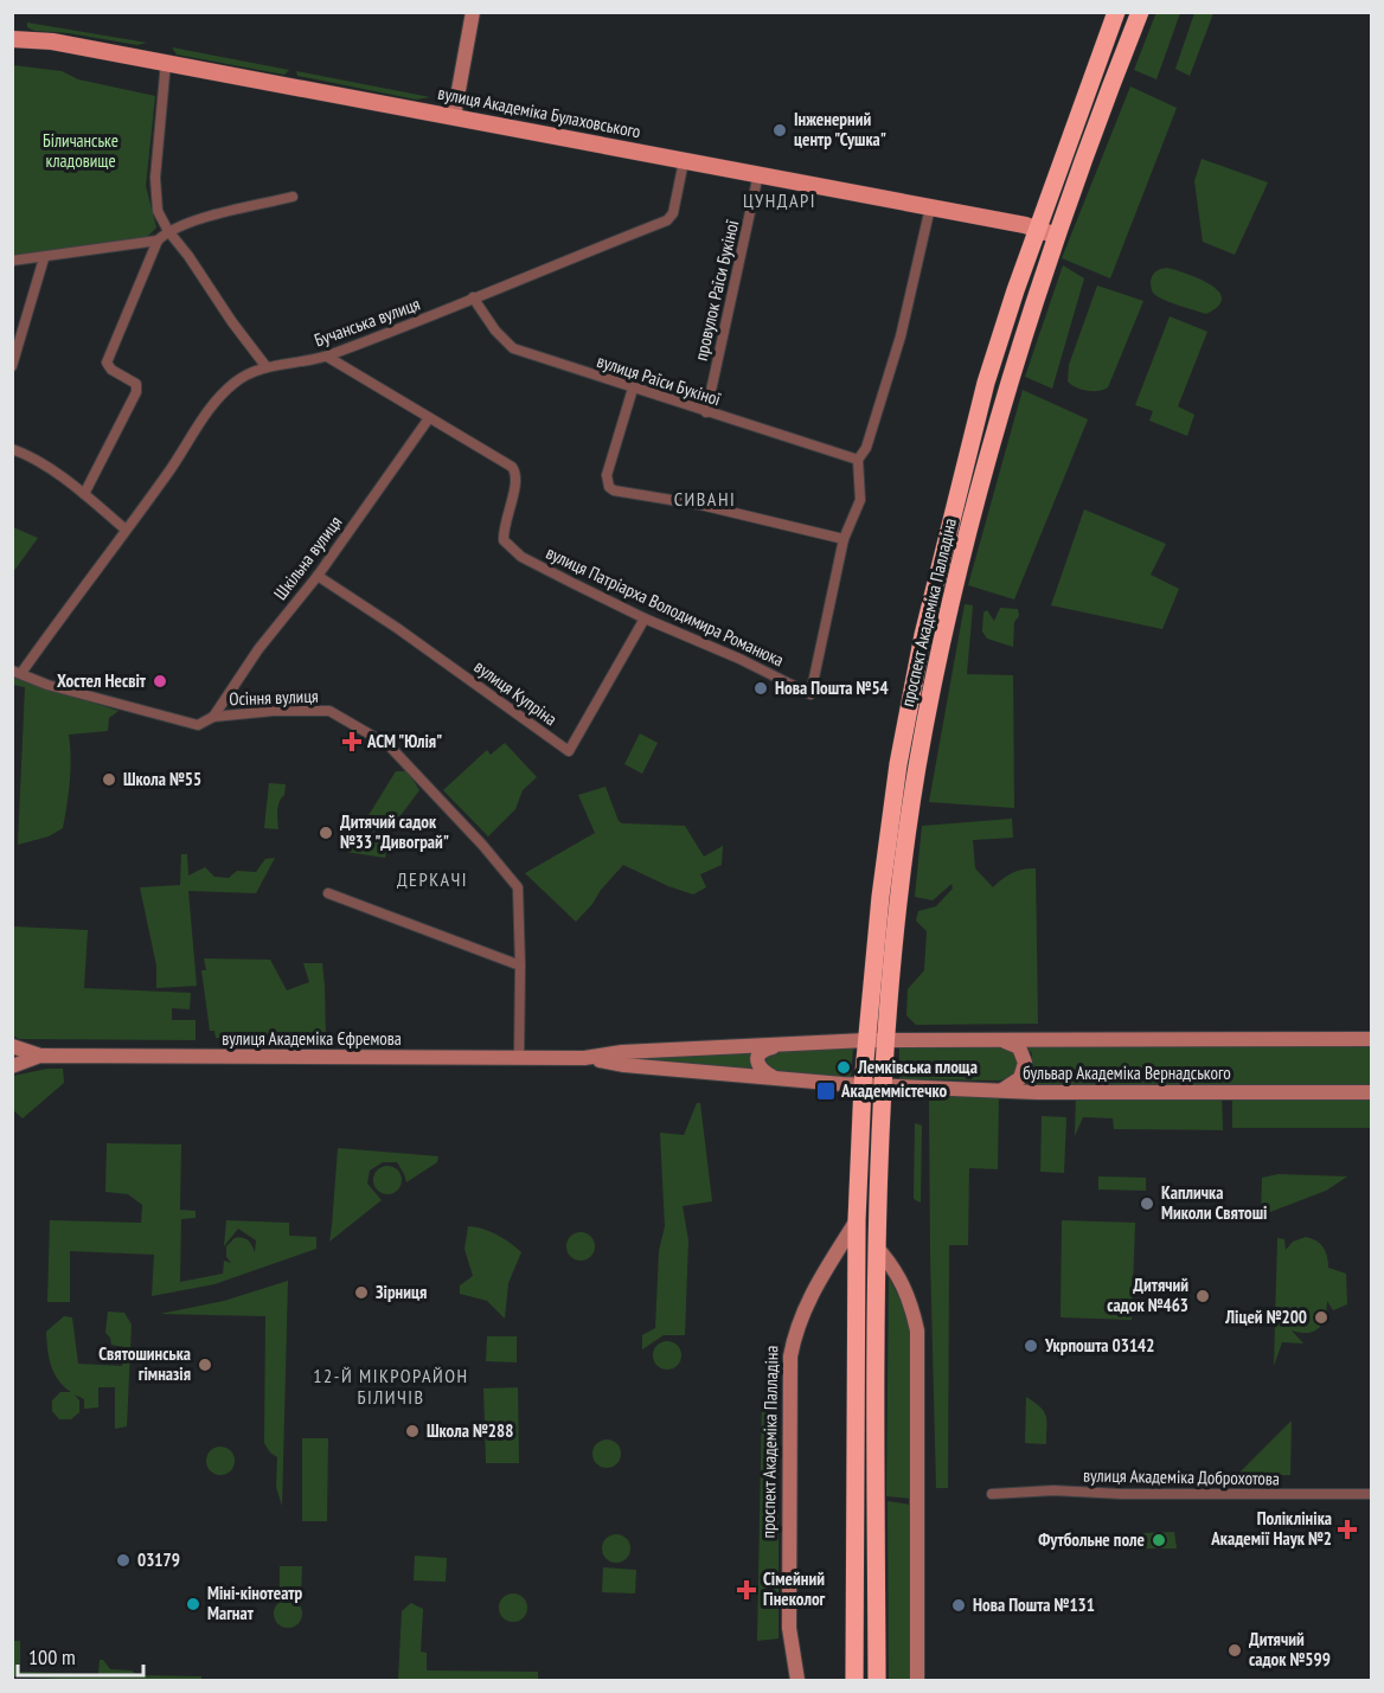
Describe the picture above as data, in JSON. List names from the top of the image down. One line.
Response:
{"streets":{"highway":["проспект Академіка Палладіна"],"main road":["вулиця Академіка Булаховського","вулиця Академіка Єфремова","бульвар Академіка Вернадського"],"street":["провулок Раїси Букіної","Бучанська вулиця","вулиця Раїси Букіної","Шкільна вулиця","вулиця Патріарха Володимира Романюка","вулиця Купріна","Осіння вулиця","вулиця Академіка Доброхотова"]},"crossings":[["вулиця Академіка Булаховського","провулок Раїси Букіної"],["вулиця Академіка Булаховського","Бучанська вулиця"],["вулиця Академіка Булаховського","проспект Академіка Палладіна"],["провулок Раїси Букіної","вулиця Раїси Букіної"],["Бучанська вулиця","вулиця Раїси Букіної"],["Бучанська вулиця","вулиця Патріарха Володимира Романюка"],["Бучанська вулиця","Осіння вулиця"],["Шкільна вулиця","вулиця Патріарха Володимира Романюка"],["Шкільна вулиця","вулиця Купріна"],["Шкільна вулиця","Осіння вулиця"],["вулиця Патріарха Володимира Романюка","вулиця Купріна"],["проспект Академіка Палладіна","вулиця Академіка Єфремова"],["проспект Академіка Палладіна","бульвар Академіка Вернадського"],["Осіння вулиця","вулиця Академіка Єфремова"],["вулиця Академіка Єфремова","бульвар Академіка Вернадського"]],"districts":["ЦУНДАРІ","СИВАНІ","ДЕРКАЧІ","12-Й МІКРОРАЙОН БІЛИЧІВ"],"parks":["Біличанське кладовище"],"places":{"other":["Інженерний центр \"Сушка\"","Хостел Несвіт","Нова Пошта №54","Школа №55","Дитячий садок №33 \"Дивограй\"","Лемківська площа","Капличка Миколи Святоші","Зірниця","Дитячий садок №463","Ліцей №200","Укрпошта 03142","Святошинська гімназія","Школа №288","Футбольне поле","03179","Міні-кінотеатр Магнат","Нова Пошта №131","Дитячий садок №599"],"health":["АСМ \"Юлія\"","Поліклініка Академії Наук №2","Сімейний Гінеколог"],"transit":["Академмістечко"]},"scale_bar":"100 m"}
